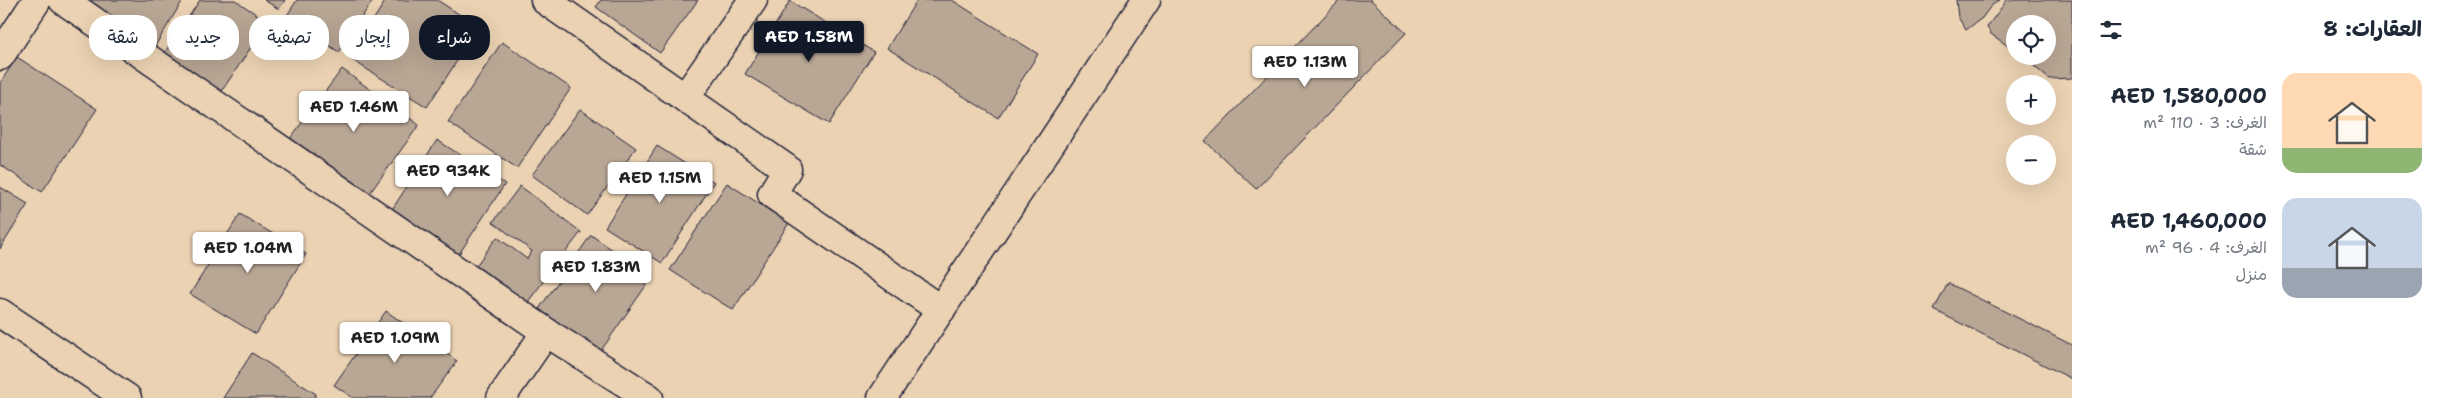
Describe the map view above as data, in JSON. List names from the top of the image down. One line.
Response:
{"page":{"heading":"العقارات: 8","map_buttons":["+","−"],"chip":["شراء","إيجار","تصفية","جديد","شقة"],"price":["AED 1.58M","AED 1.13M","AED 1.46M","AED 934K","AED 1.15M","AED 1.04M","AED 1.83M","AED 1.09M"],"list":[{"name":"AED 1,580,000","note":"الغرف: 3 · 110 m² · شقة"},{"name":"AED 1,460,000","note":"الغرف: 4 · 96 m² · منزل"}]}}
